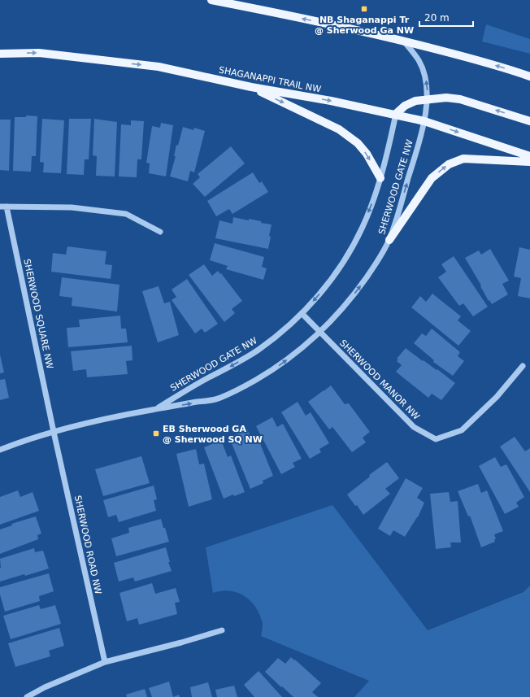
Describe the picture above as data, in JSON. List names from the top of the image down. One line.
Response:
{"streets":{"main road":["SHAGANAPPI TRAIL NW"],"street":["SHERWOOD GATE NW","SHERWOOD SQUARE NW","SHERWOOD MANOR NW","SHERWOOD ROAD NW"]},"crossings":[["SHAGANAPPI TRAIL NW","SHERWOOD GATE NW"],["SHERWOOD GATE NW","SHERWOOD SQUARE NW"],["SHERWOOD GATE NW","SHERWOOD MANOR NW"],["SHERWOOD GATE NW","SHERWOOD ROAD NW"],["SHERWOOD SQUARE NW","SHERWOOD ROAD NW"]],"one_way":["SHAGANAPPI TRAIL NW"],"places":{"transit":["NB Shaganappi Tr @ Sherwood Ga NW","EB Sherwood GA @ Sherwood SQ NW"]},"scale_bar":"20 m"}
